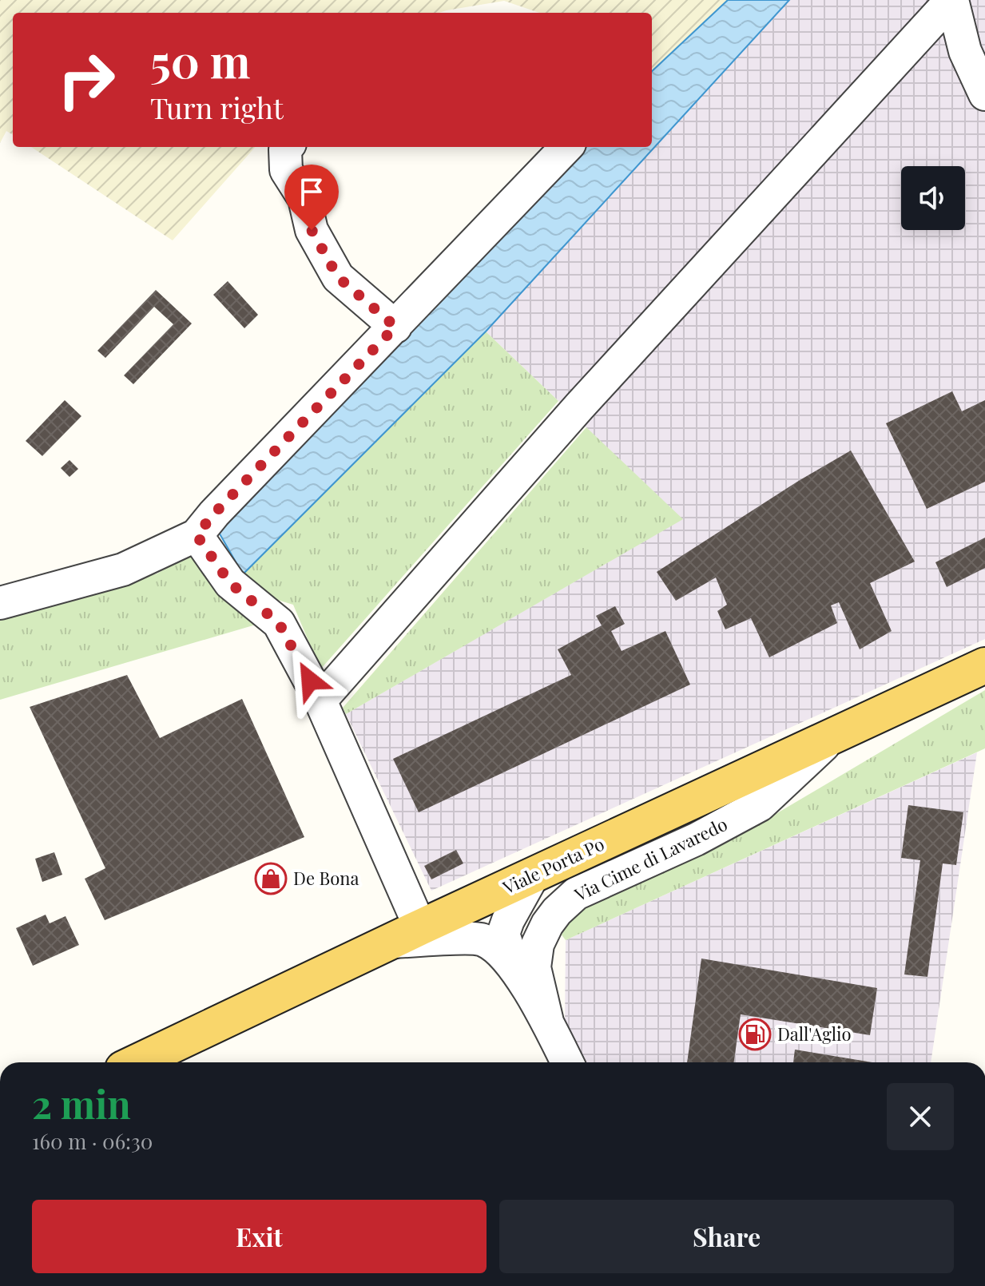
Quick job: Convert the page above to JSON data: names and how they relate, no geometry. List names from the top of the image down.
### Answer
{
  "streets": {
    "main road": ["Viale Porta Po"],
    "street": ["Via Cime di Lavaredo"]
  },
  "crossings": [
    ["Via Cime di Lavaredo", "Viale Porta Po"]
  ],
  "places": {
    "shop": ["De Bona"],
    "fuel station": ["Dall'Aglio"]
  },
  "page": {
    "turn": ["50 m", "Turn right"],
    "heading": ["2 min", "160 m · 06:30"],
    "buttons": ["Exit", "Share"]
  }
}
